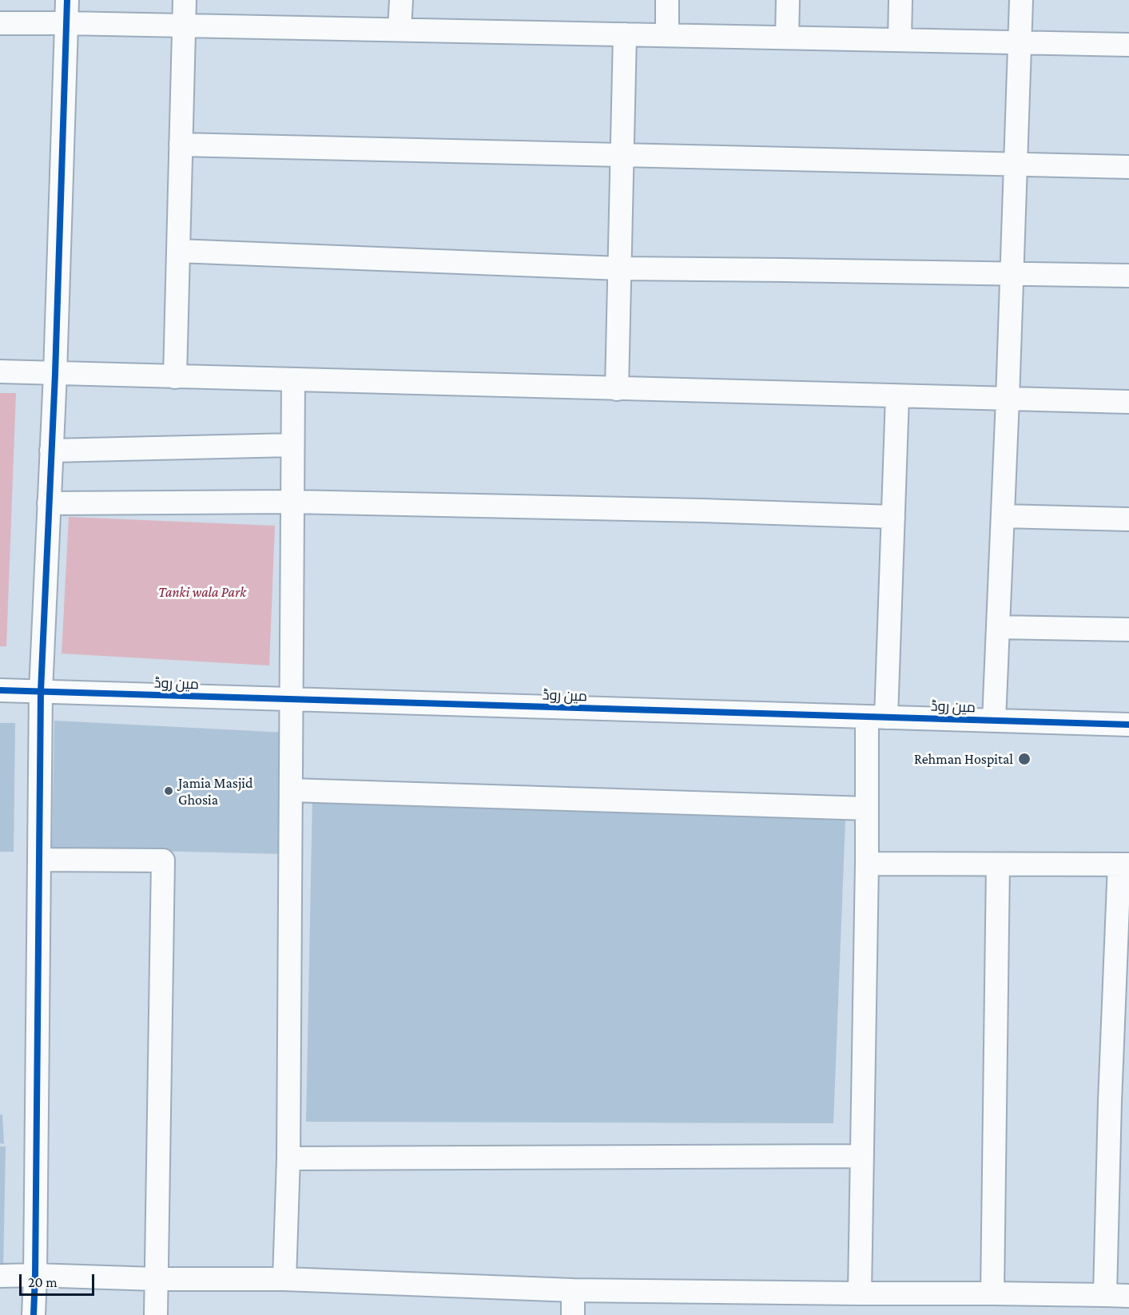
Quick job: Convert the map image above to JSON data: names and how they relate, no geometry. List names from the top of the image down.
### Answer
{
  "streets": {
    "street": ["مین روڈ"]
  },
  "parks": ["Tanki wala Park"],
  "places": ["Rehman Hospital", "Jamia Masjid Ghosia"],
  "scale_bar": "20 m"
}
